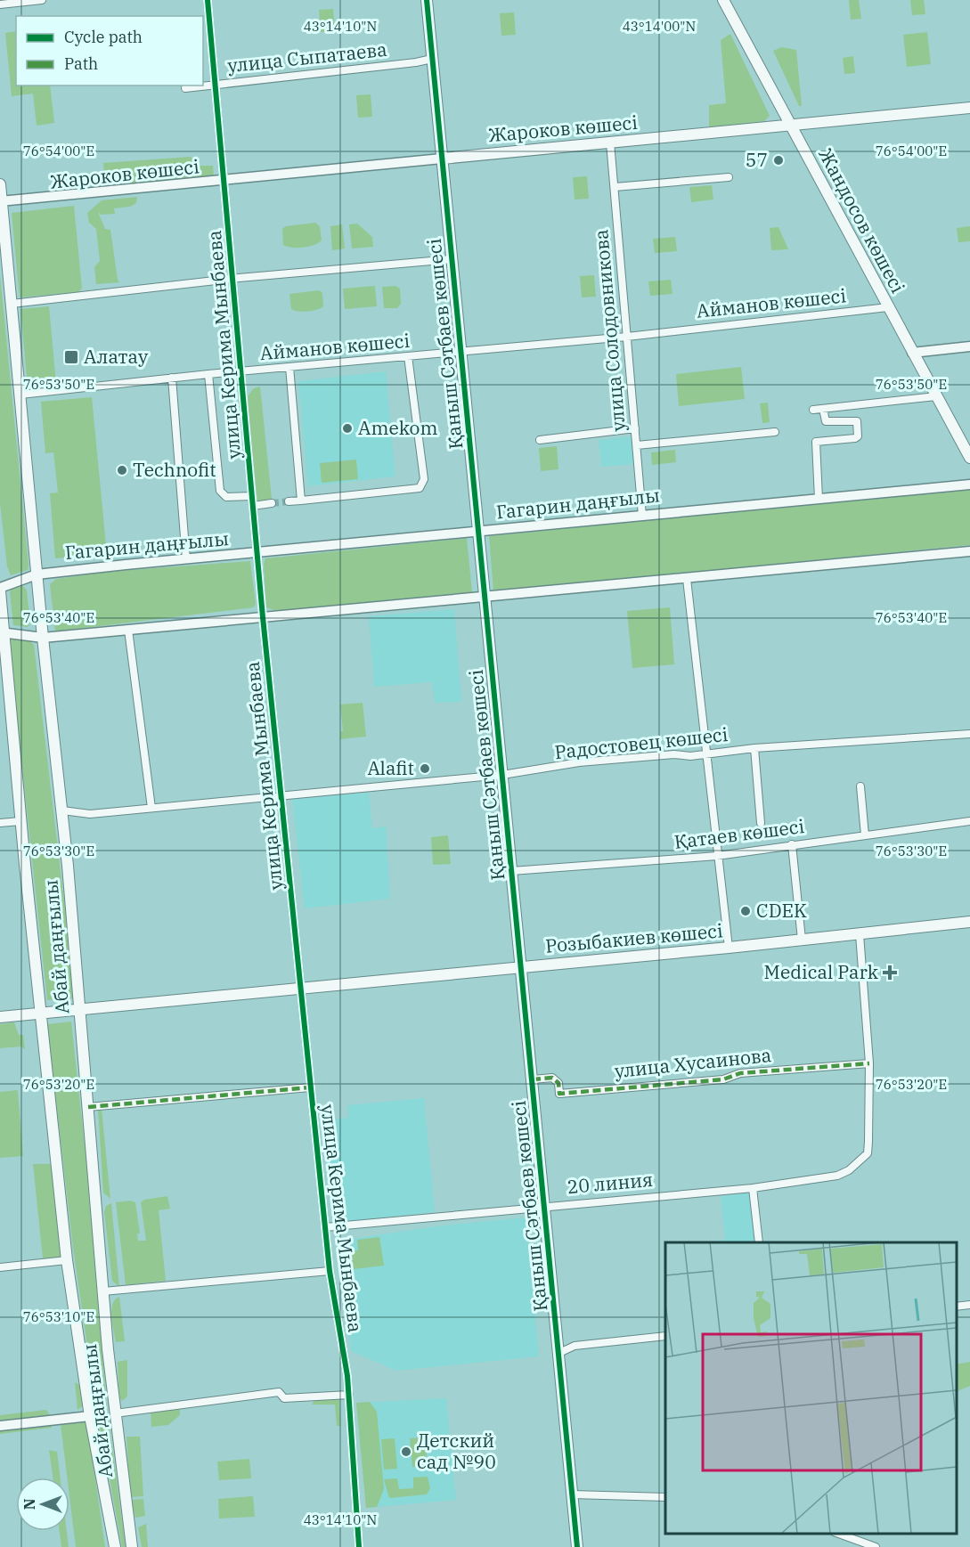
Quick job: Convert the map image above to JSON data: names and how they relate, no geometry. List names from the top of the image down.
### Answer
{
  "streets": {
    "main road": [
      "Жароков көшесі",
      "Жандосов көшесі",
      "Қаныш Сәтбаев көшесі",
      "Розыбакиев көшесі",
      "Абай даңғылы"
    ],
    "street": [
      "улица Сыпатаева",
      "Айманов көшесі",
      "улица Солодовникова",
      "улица Керима Мынбаева",
      "Гагарин даңғылы",
      "Радостовец көшесі",
      "Қатаев көшесі",
      "улица Хусаинова",
      "20 линия"
    ]
  },
  "crossings": [
    ["улица Сыпатаева", "Қаныш Сәтбаев көшесі"],
    ["улица Сыпатаева", "улица Керима Мынбаева"],
    ["Жароков көшесі", "Жандосов көшесі"],
    ["Жароков көшесі", "улица Солодовникова"],
    ["Жароков көшесі", "Қаныш Сәтбаев көшесі"],
    ["Жароков көшесі", "улица Керима Мынбаева"],
    ["Жароков көшесі", "Абай даңғылы"],
    ["Жандосов көшесі", "Айманов көшесі"],
    ["Айманов көшесі", "улица Солодовникова"],
    ["Айманов көшесі", "Қаныш Сәтбаев көшесі"],
    ["Айманов көшесі", "улица Керима Мынбаева"],
    ["Айманов көшесі", "Абай даңғылы"],
    ["улица Солодовникова", "Гагарин даңғылы"],
    ["Қаныш Сәтбаев көшесі", "Гагарин даңғылы"],
    ["Қаныш Сәтбаев көшесі", "Радостовец көшесі"],
    ["Қаныш Сәтбаев көшесі", "Қатаев көшесі"],
    ["Қаныш Сәтбаев көшесі", "Розыбакиев көшесі"],
    ["Қаныш Сәтбаев көшесі", "улица Хусаинова"],
    ["Қаныш Сәтбаев көшесі", "20 линия"],
    ["улица Керима Мынбаева", "Гагарин даңғылы"],
    ["улица Керима Мынбаева", "Радостовец көшесі"],
    ["улица Керима Мынбаева", "Розыбакиев көшесі"],
    ["улица Керима Мынбаева", "20 линия"],
    ["Гагарин даңғылы", "Абай даңғылы"],
    ["Радостовец көшесі", "Абай даңғылы"],
    ["Розыбакиев көшесі", "Абай даңғылы"],
    ["улица Хусаинова", "20 линия"]
  ],
  "places": {
    "other": [
      "57",
      "Amekom",
      "Technofit",
      "Alafit",
      "CDEK",
      "Детский сад №90"
    ],
    "transit": ["Алатау"],
    "health": ["Medical Park"]
  },
  "legend": ["Cycle path", "Path"],
  "north": "left",
  "coordinates": [
    "43°14'10\"N",
    "43°14'00\"N",
    "76°54'00\"E",
    "76°53'50\"E",
    "76°53'40\"E",
    "76°53'30\"E",
    "76°53'20\"E",
    "76°53'10\"E"
  ]
}
